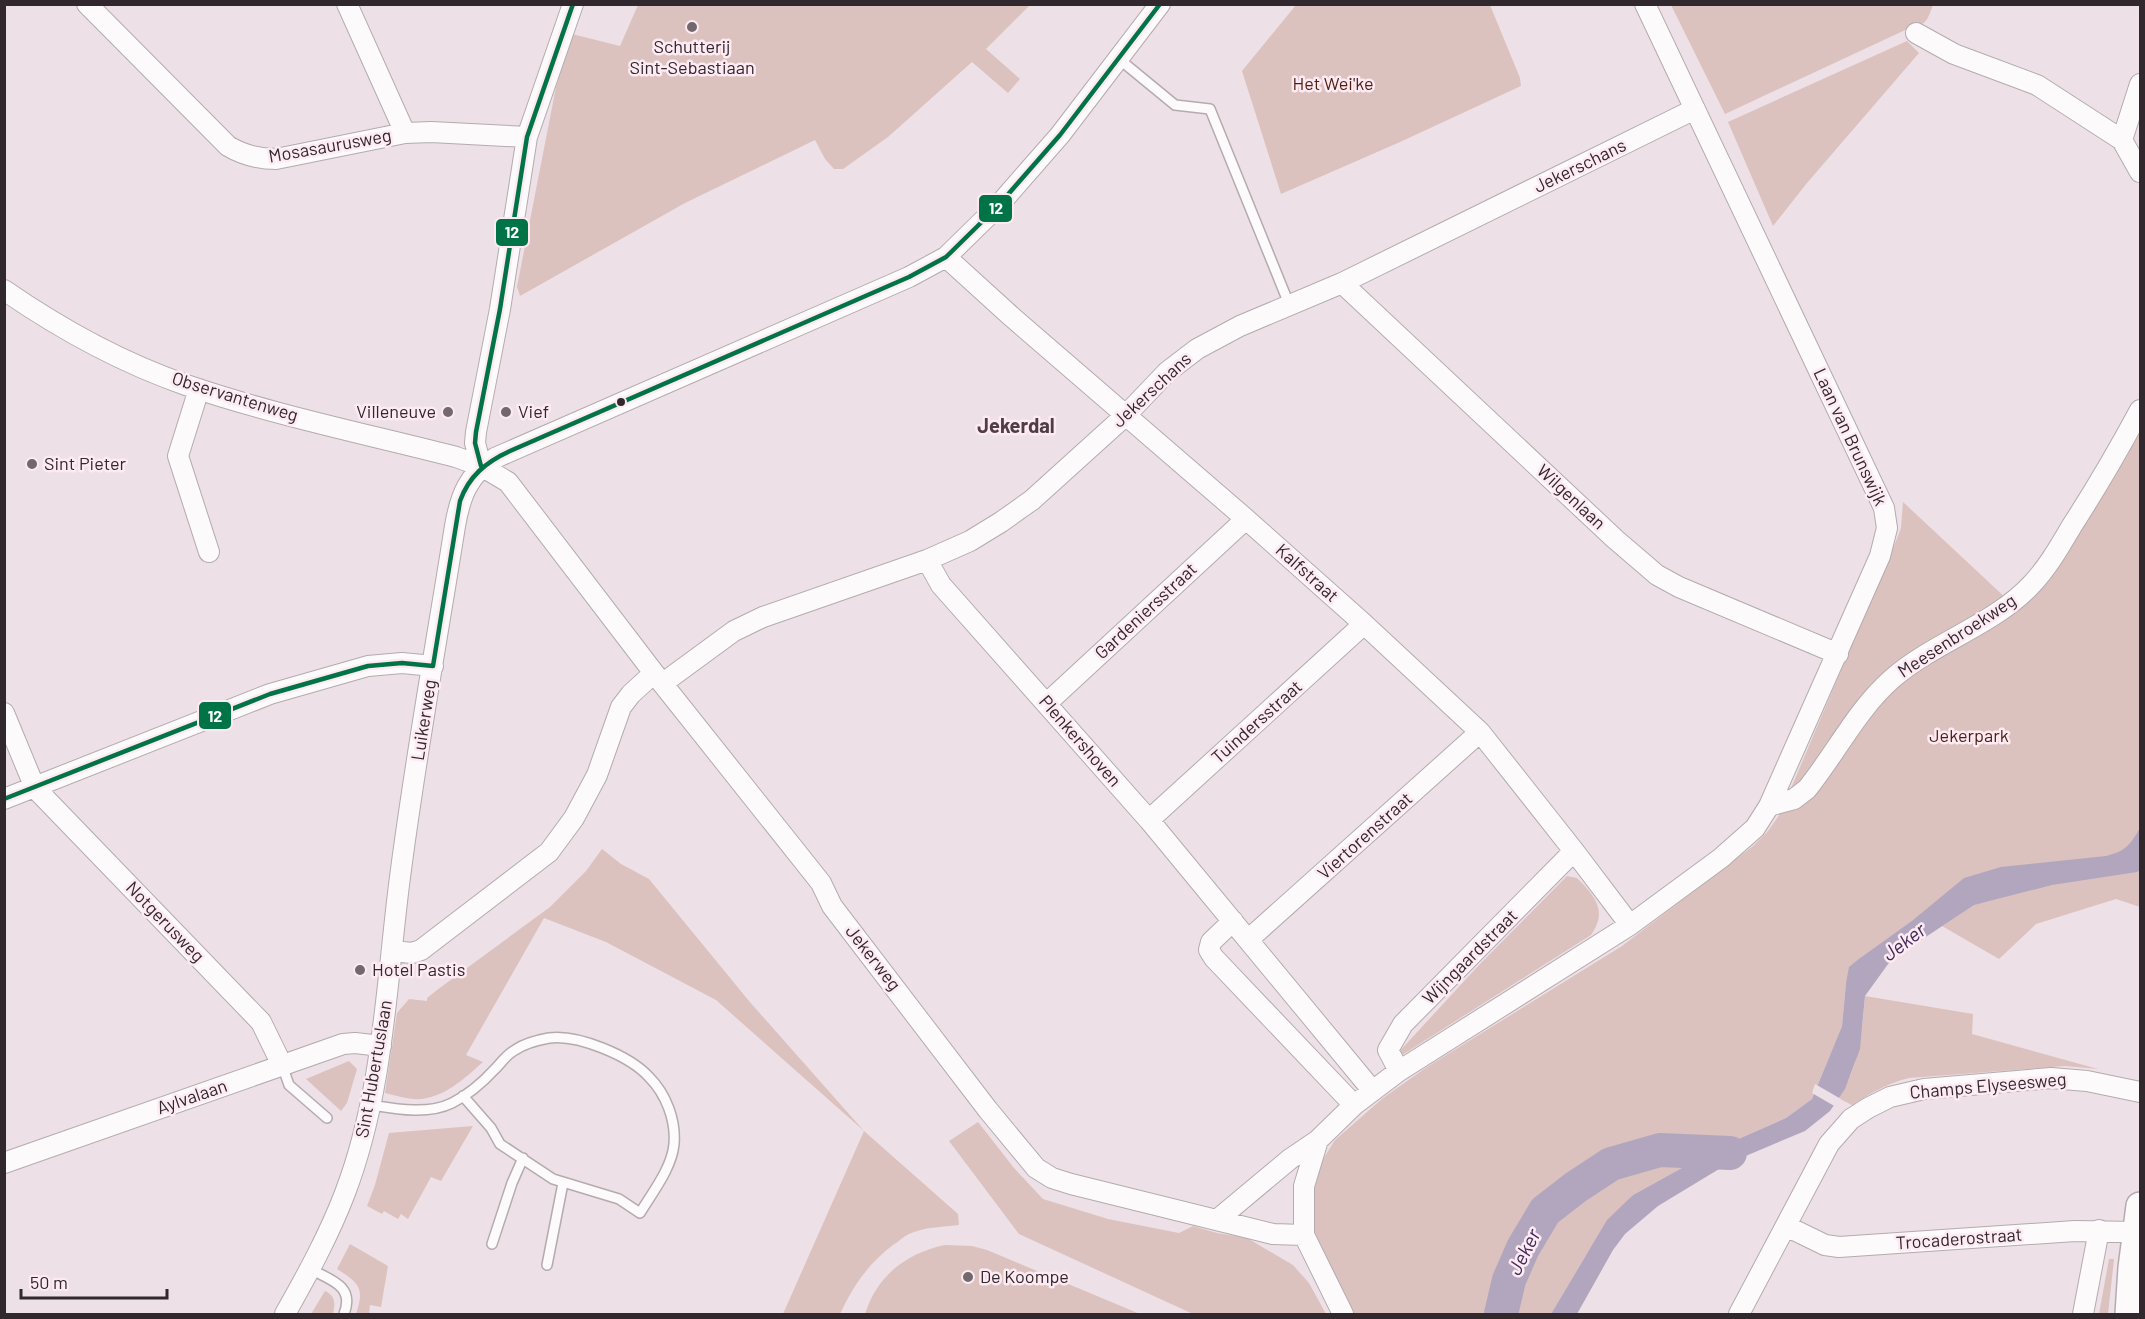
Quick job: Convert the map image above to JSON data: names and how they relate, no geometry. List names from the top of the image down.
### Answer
{
  "streets": {
    "street": [
      "Mosasaurusweg",
      "Jekerschans",
      "Observantenweg",
      "Laan van Brunswijk",
      "Wilgenlaan",
      "Kalfstraat",
      "Gardeniersstraat",
      "Meesenbroekweg",
      "Luikerweg",
      "Tuindersstraat",
      "Plenkershoven",
      "Viertorenstraat",
      "Notgerusweg",
      "Wijngaardstraat",
      "Jekerweg",
      "Sint Hubertuslaan",
      "Champs Elyseesweg",
      "Aylvalaan",
      "Trocaderostraat"
    ]
  },
  "crossings": [
    ["Jekerschans", "Laan van Brunswijk"],
    ["Jekerschans", "Wilgenlaan"],
    ["Jekerschans", "Kalfstraat"],
    ["Jekerschans", "Luikerweg"],
    ["Jekerschans", "Plenkershoven"],
    ["Jekerschans", "Jekerweg"],
    ["Jekerschans", "Sint Hubertuslaan"],
    ["Observantenweg", "Luikerweg"],
    ["Observantenweg", "Jekerweg"],
    ["Laan van Brunswijk", "Wilgenlaan"],
    ["Laan van Brunswijk", "Kalfstraat"],
    ["Laan van Brunswijk", "Meesenbroekweg"],
    ["Kalfstraat", "Gardeniersstraat"],
    ["Kalfstraat", "Tuindersstraat"],
    ["Kalfstraat", "Viertorenstraat"],
    ["Kalfstraat", "Wijngaardstraat"],
    ["Gardeniersstraat", "Plenkershoven"],
    ["Luikerweg", "Jekerweg"],
    ["Luikerweg", "Sint Hubertuslaan"],
    ["Tuindersstraat", "Plenkershoven"],
    ["Plenkershoven", "Viertorenstraat"],
    ["Notgerusweg", "Aylvalaan"],
    ["Sint Hubertuslaan", "Aylvalaan"],
    ["Champs Elyseesweg", "Trocaderostraat"]
  ],
  "districts": ["Jekerdal"],
  "water": ["Jeker"],
  "parks": ["Het Wei'ke", "Jekerpark"],
  "places": [
    "Schutterij Sint-Sebastiaan",
    "Villeneuve",
    "Vief",
    "Sint Pieter",
    "Hotel Pastis",
    "De Koompe"
  ],
  "lines": ["transit line 12"],
  "scale_bar": "50 m"
}
